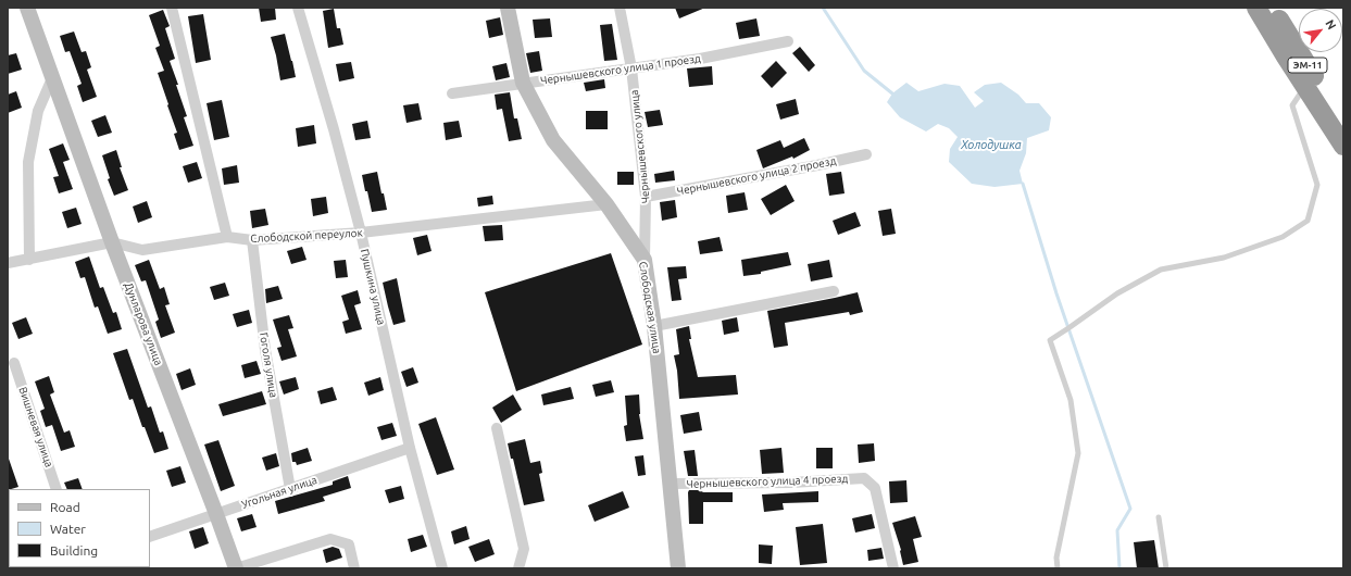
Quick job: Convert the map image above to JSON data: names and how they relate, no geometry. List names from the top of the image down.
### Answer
{
  "streets": {
    "highway": ["ЭМ-11"],
    "street": [
      "Чернышевского улица 1 проезд",
      "Чернышевского улица",
      "Чернышевского улица 2 проезд",
      "Слободской переулок",
      "Пушкина улица",
      "Слободская улица",
      "Дунларова улица",
      "Гоголя улица",
      "Вишневая улица",
      "Чернышевского улица 4 проезд",
      "Угольная улица"
    ]
  },
  "crossings": [
    ["Чернышевского улица 1 проезд", "Чернышевского улица"],
    ["Чернышевского улица 1 проезд", "Слободская улица"],
    ["Чернышевского улица", "Чернышевского улица 2 проезд"],
    ["Чернышевского улица", "Слободская улица"],
    ["Слободской переулок", "Пушкина улица"],
    ["Слободской переулок", "Слободская улица"],
    ["Слободской переулок", "Дунларова улица"],
    ["Слободской переулок", "Гоголя улица"],
    ["Пушкина улица", "Угольная улица"],
    ["Слободская улица", "Чернышевского улица 4 проезд"],
    ["Дунларова улица", "Угольная улица"],
    ["Гоголя улица", "Угольная улица"]
  ],
  "water": ["Холодушка"],
  "legend": ["Road", "Water", "Building"],
  "north": "top right"
}
